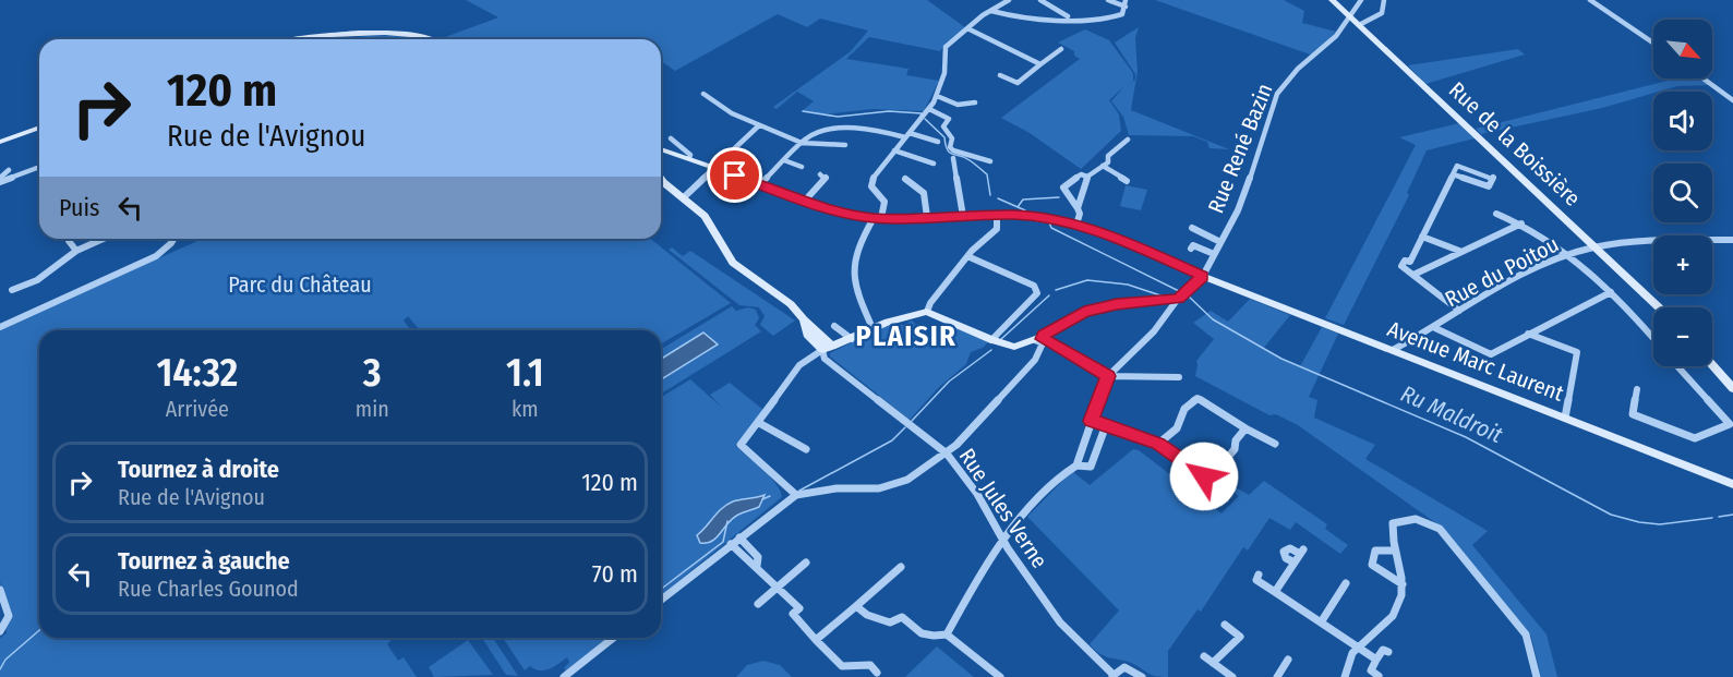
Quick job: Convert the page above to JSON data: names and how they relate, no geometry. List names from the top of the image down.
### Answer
{
  "streets": {
    "street": [
      "Rue de la Boissière",
      "Rue René Bazin",
      "Rue du Poitou",
      "Avenue Marc Laurent",
      "Rue Jules Verne"
    ]
  },
  "crossings": [
    ["Rue de la Boissière", "Rue René Bazin"],
    ["Rue de la Boissière", "Rue du Poitou"],
    ["Rue René Bazin", "Avenue Marc Laurent"],
    ["Rue du Poitou", "Avenue Marc Laurent"]
  ],
  "districts": ["PLAISIR"],
  "water": ["Ru Maldroit"],
  "parks": ["Parc du Château"],
  "north": "bottom right",
  "page": {
    "map_buttons": ["+", "−"],
    "turn": ["120 m", "Rue de l'Avignou"],
    "then": "Puis",
    "eta": [
      "14:32",
      "Arrivée",
      "3",
      "min",
      "1.1",
      "km"
    ],
    "list": [
      {
        "name": "Tournez à droite",
        "note": "Rue de l'Avignou",
        "value": "120 m"
      },
      {
        "name": "Tournez à gauche",
        "note": "Rue Charles Gounod",
        "value": "70 m"
      }
    ]
  }
}
